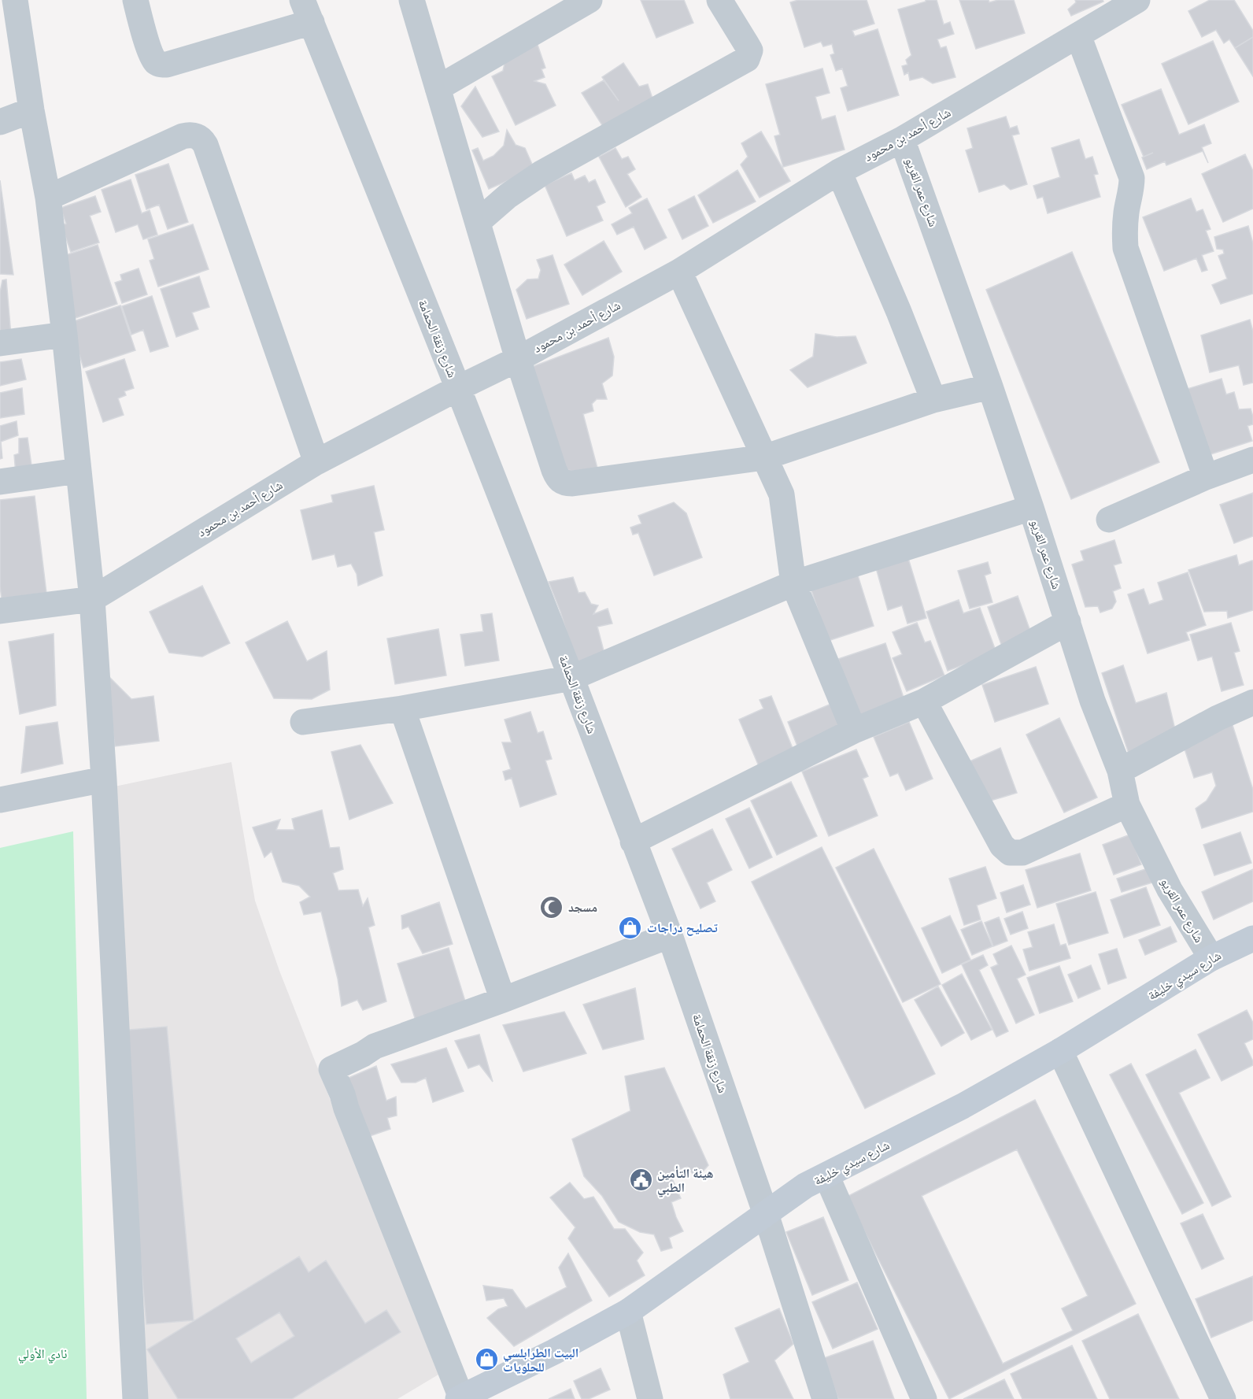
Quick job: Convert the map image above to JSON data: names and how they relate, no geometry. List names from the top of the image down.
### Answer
{
  "streets": {
    "main road": ["شارع سيدي خليفة"],
    "street": ["شارع أحمد بن محمود", "شارع عمر القريو", "شارع زنقة الحمامة"]
  },
  "crossings": [
    ["شارع أحمد بن محمود", "شارع عمر القريو"],
    ["شارع أحمد بن محمود", "شارع زنقة الحمامة"],
    ["شارع عمر القريو", "شارع سيدي خليفة"],
    ["شارع زنقة الحمامة", "شارع سيدي خليفة"]
  ],
  "parks": ["نادي الأولي"],
  "places": {
    "mosque": ["مسجد"],
    "shop": ["تصليح دراجات", "البيت الطرابلسي للحلويات"],
    "public building": ["هيئة التأمين الطبي"]
  }
}
